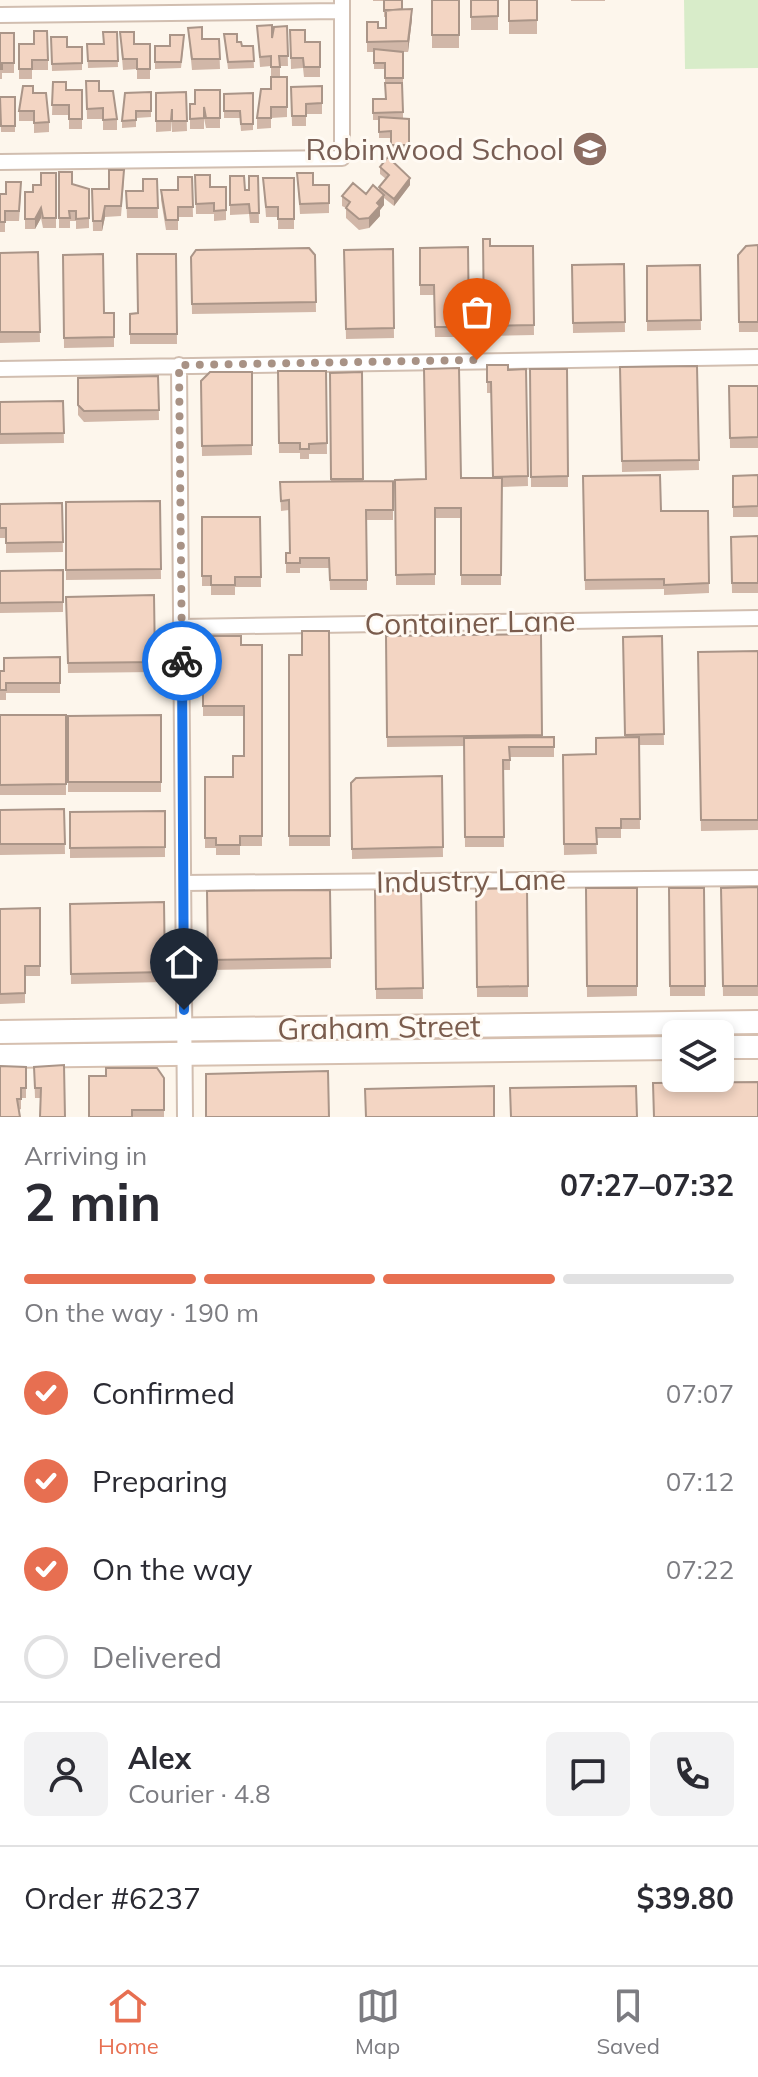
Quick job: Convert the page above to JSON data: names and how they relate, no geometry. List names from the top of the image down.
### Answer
{
  "streets": {
    "street": ["Container Lane", "Industry Lane", "Graham Street"]
  },
  "places": {
    "school or university": ["Robinwood School"]
  },
  "page": {
    "heading": ["2 min", "Arriving in", "07:27–07:32"],
    "panel": [
      "Alex",
      "Courier · 4.8",
      "Order #6237",
      "$39.80"
    ],
    "bar": "On the way · 190 m",
    "list": [
      ["Confirmed", "07:07"],
      ["Preparing", "07:12"],
      ["On the way", "07:22"],
      "Delivered"
    ],
    "tabs": ["Home", "Map", "Saved"]
  }
}
